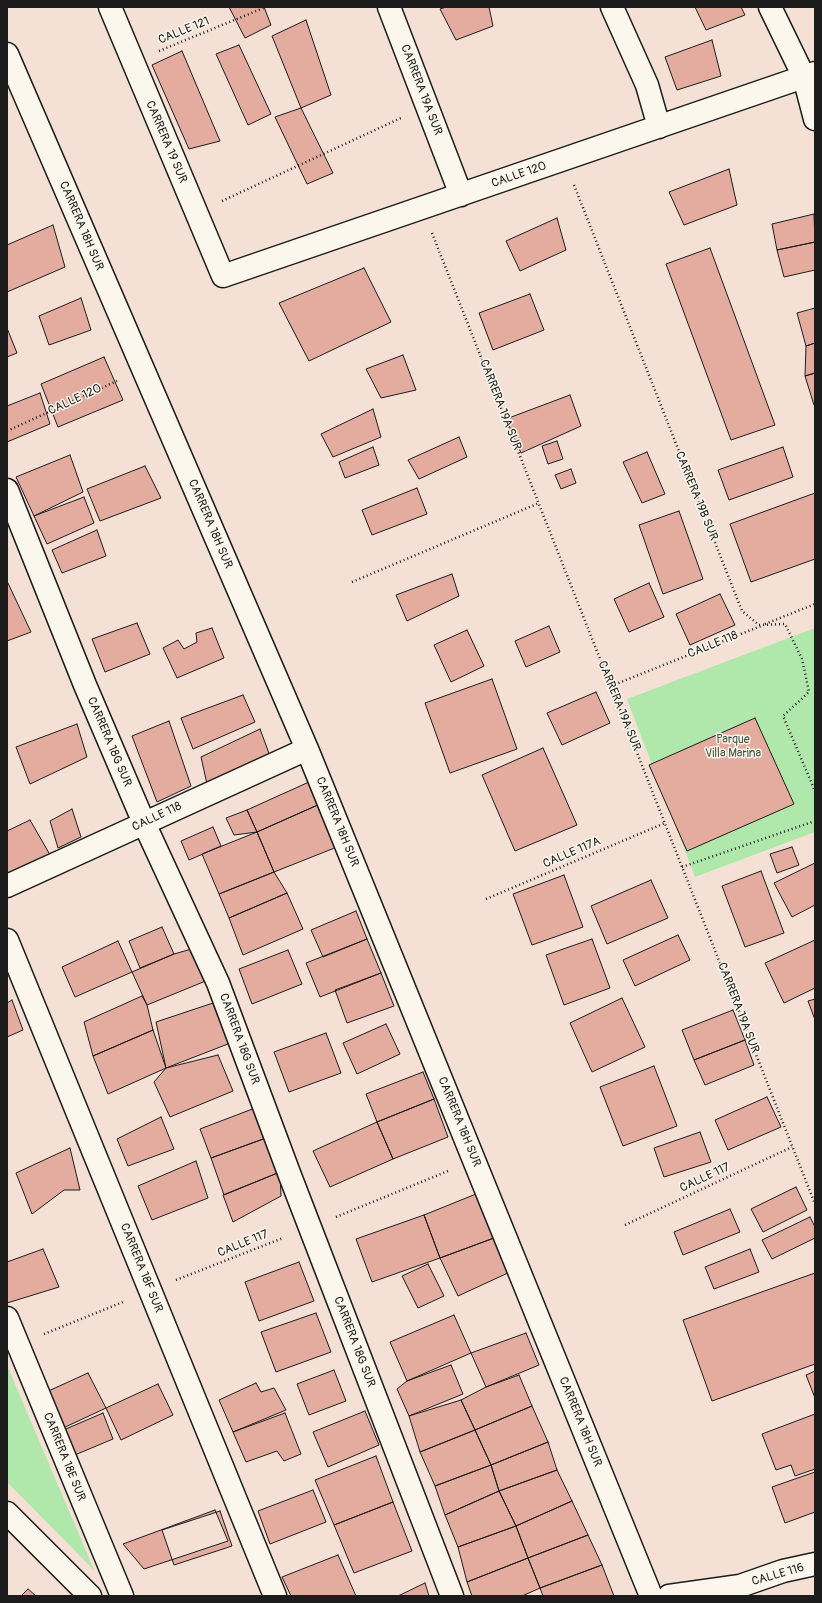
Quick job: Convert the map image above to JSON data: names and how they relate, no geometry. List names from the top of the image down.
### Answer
{
  "streets": {
    "street": [
      "CARRERA 19A SUR",
      "CARRERA 19 SUR",
      "CALLE 120",
      "CARRERA 18H SUR",
      "CALLE 118",
      "CARRERA 18G SUR",
      "CARRERA 18F SUR",
      "CARRERA 18E SUR",
      "CALLE 116"
    ],
    "path": [
      "CALLE 121",
      "CARRERA 19B SUR",
      "CALLE 117A",
      "CALLE 117"
    ]
  },
  "crossings": [
    ["CALLE 121", "CARRERA 19 SUR"],
    ["CARRERA 19A SUR", "CALLE 120"],
    ["CARRERA 19A SUR", "CALLE 118"],
    ["CARRERA 19A SUR", "CALLE 117A"],
    ["CARRERA 19A SUR", "CALLE 117"],
    ["CARRERA 19 SUR", "CALLE 120"],
    ["CALLE 120", "CARRERA 18H SUR"],
    ["CALLE 120", "CARRERA 19B SUR"],
    ["CARRERA 18H SUR", "CALLE 118"],
    ["CARRERA 18H SUR", "CALLE 117"],
    ["CARRERA 19B SUR", "CALLE 118"],
    ["CALLE 118", "CARRERA 18G SUR"],
    ["CARRERA 18G SUR", "CALLE 117"],
    ["CALLE 117", "CARRERA 18F SUR"],
    ["CALLE 117", "CARRERA 18E SUR"]
  ],
  "parks": ["Parque Villa Marina"]
}
